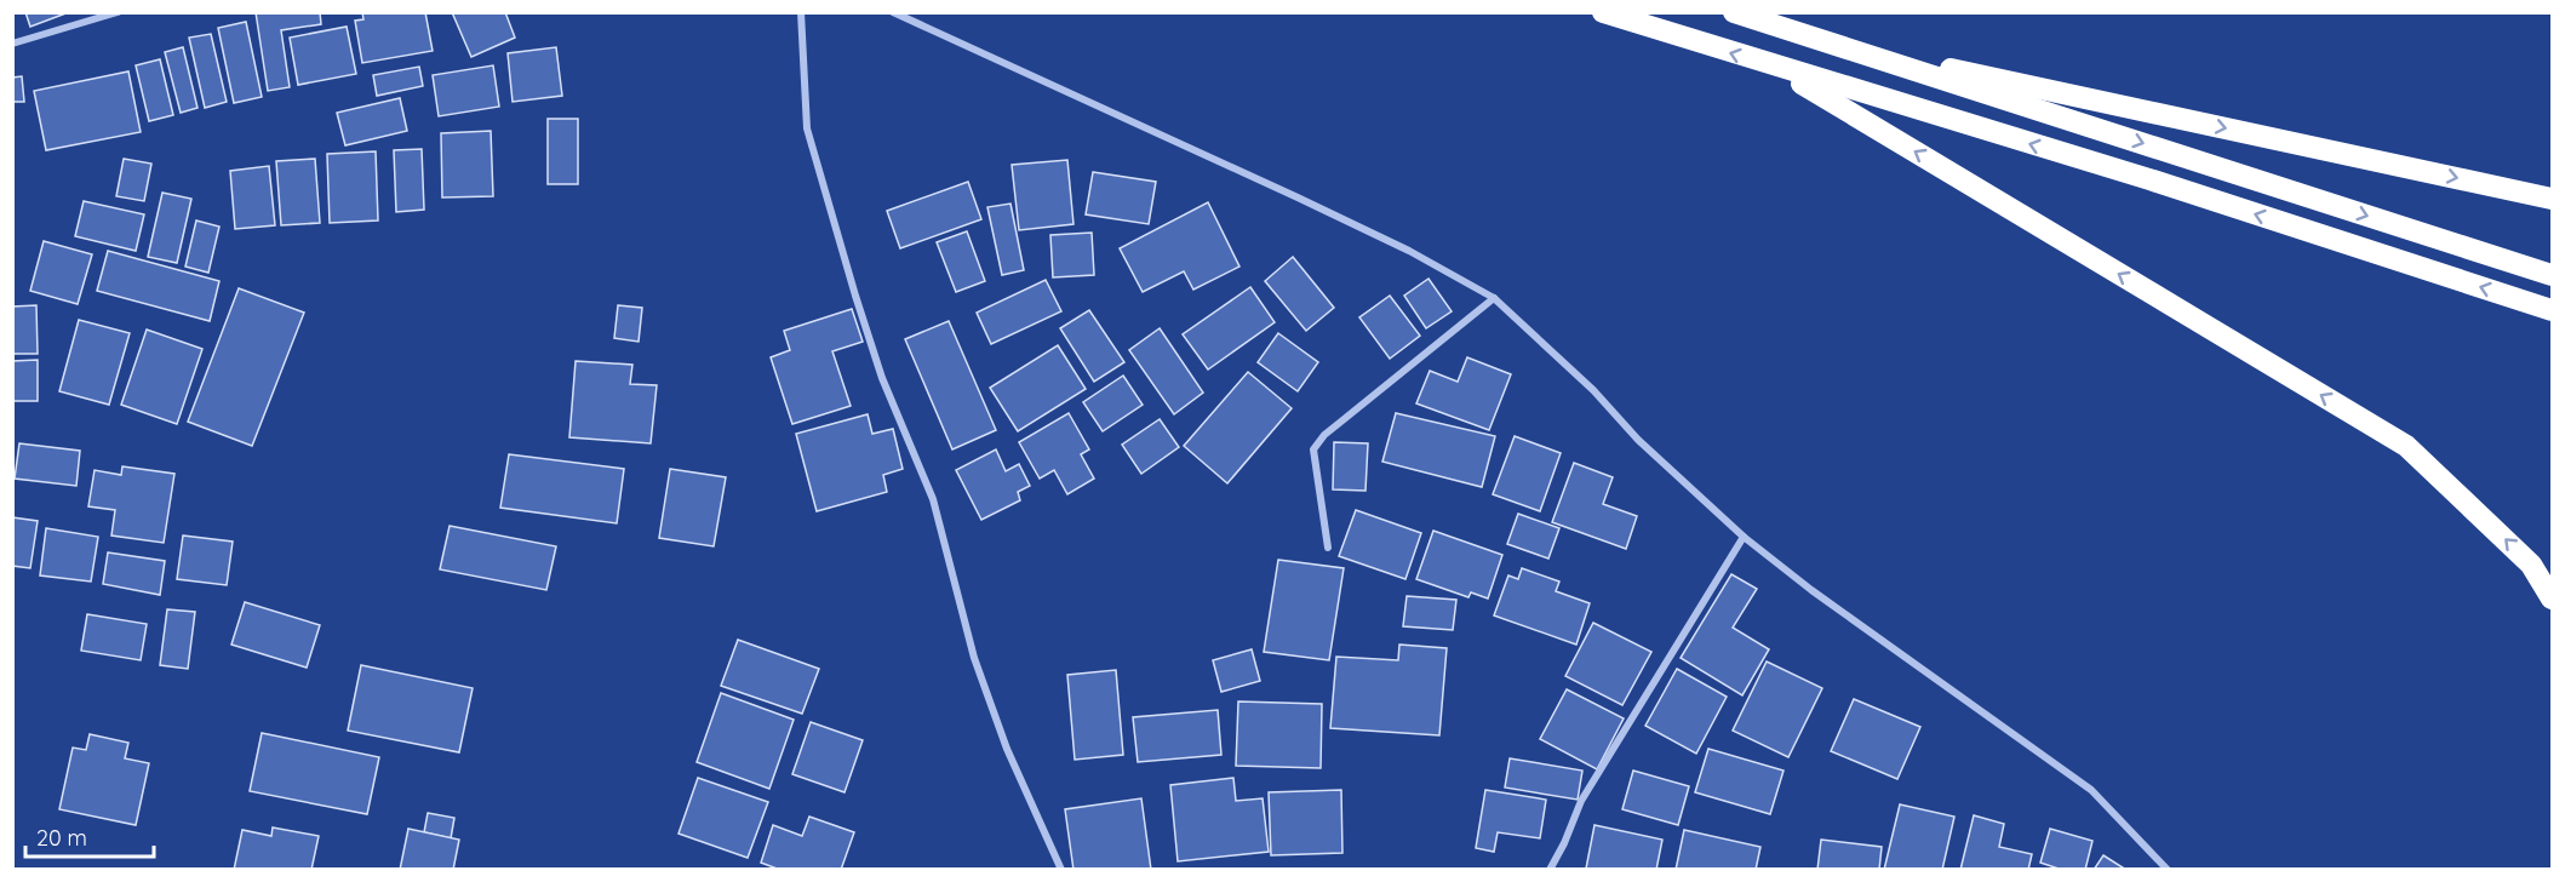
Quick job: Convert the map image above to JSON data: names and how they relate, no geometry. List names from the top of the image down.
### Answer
{
  "scale_bar": "20 m"
}
